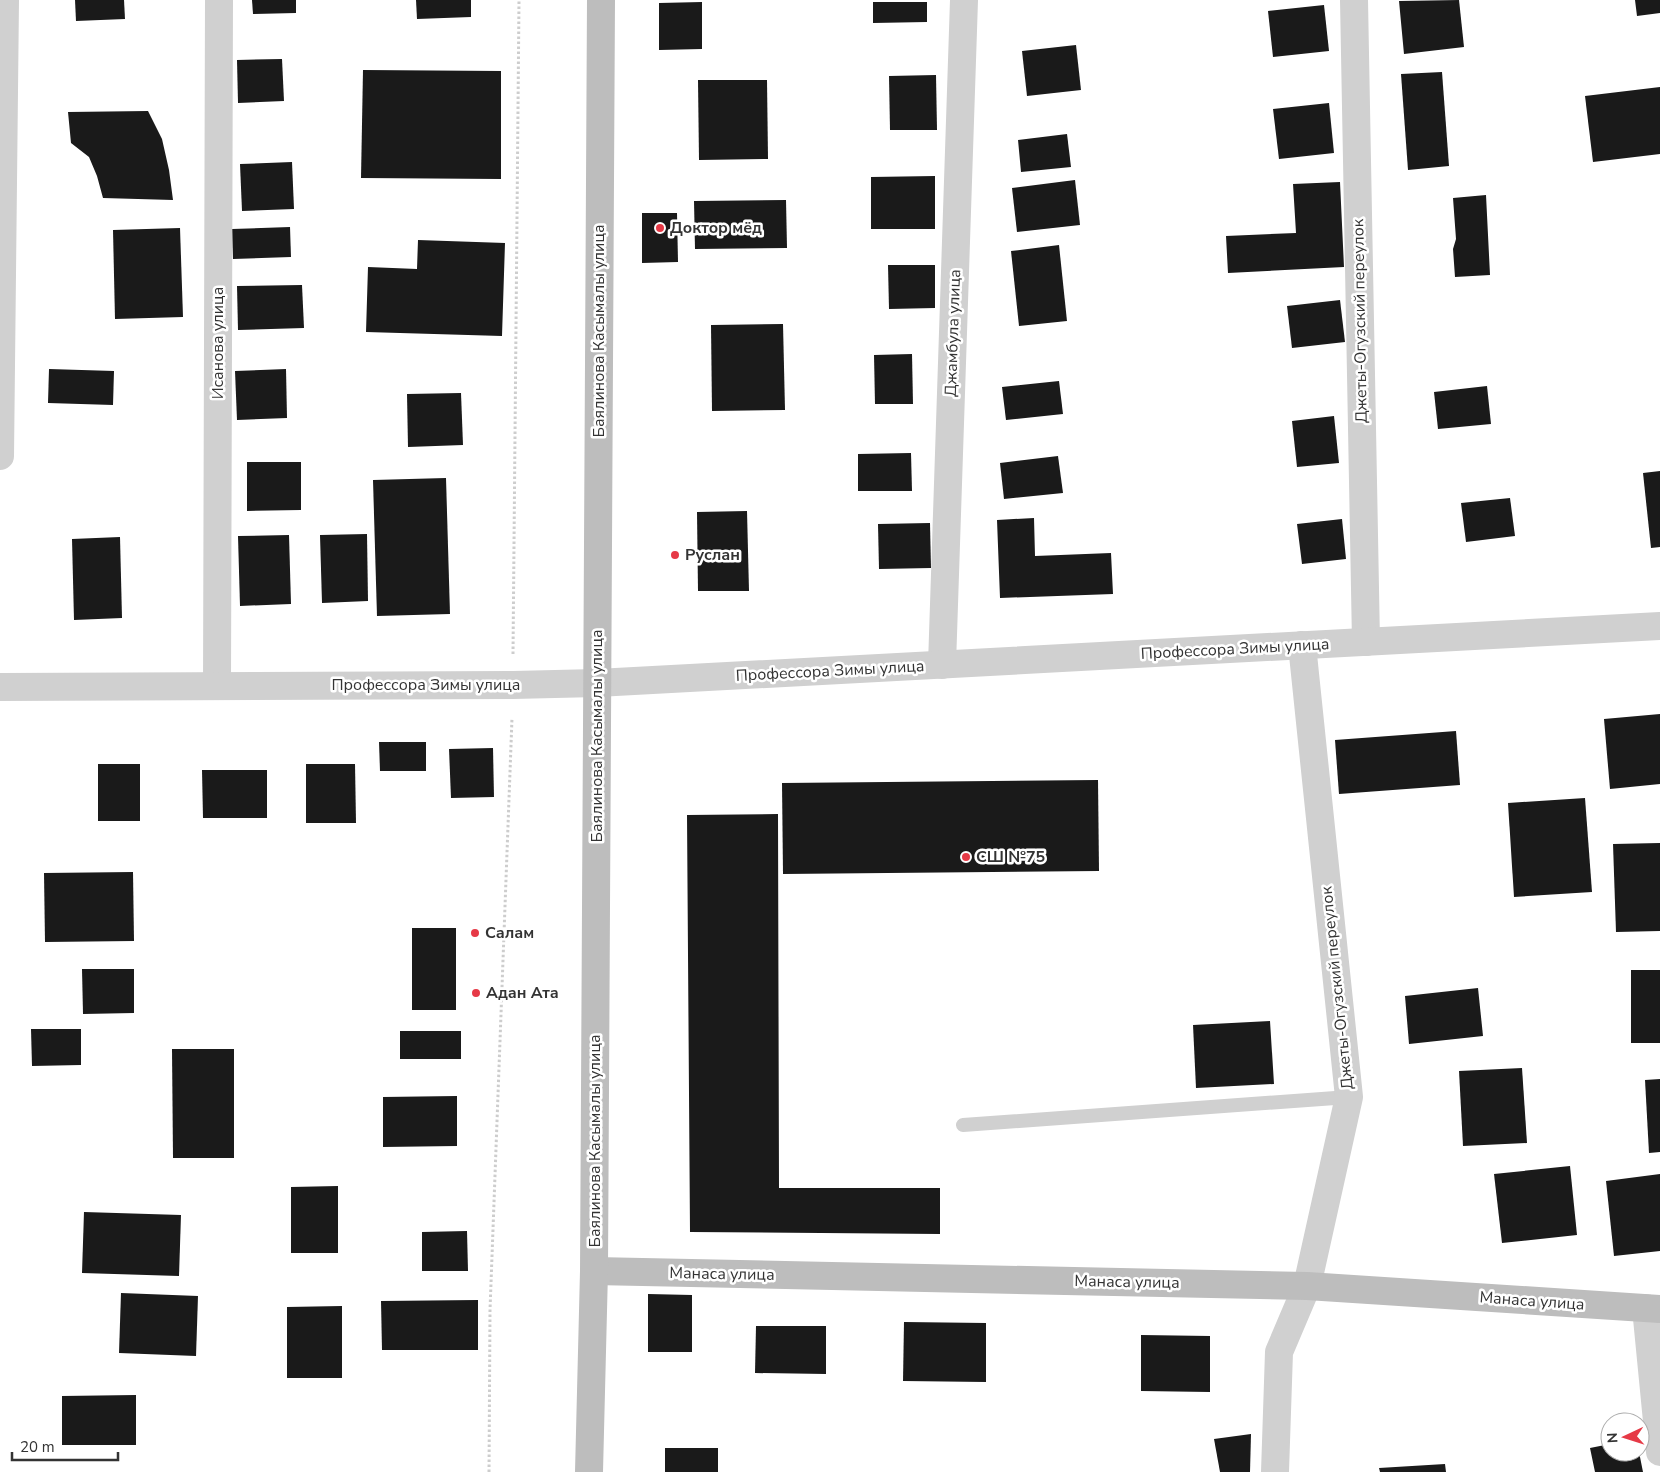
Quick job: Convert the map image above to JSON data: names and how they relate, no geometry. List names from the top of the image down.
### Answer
{
  "streets": {
    "main road": ["Баялинова Касымалы улица", "Манаса улица"],
    "street": [
      "Джеты-Огузский переулок",
      "Джамбула улица",
      "Исанова улица",
      "Профессора Зимы улица"
    ]
  },
  "crossings": [
    ["Джеты-Огузский переулок", "Профессора Зимы улица"],
    ["Джеты-Огузский переулок", "Манаса улица"],
    ["Баялинова Касымалы улица", "Профессора Зимы улица"],
    ["Баялинова Касымалы улица", "Манаса улица"],
    ["Джамбула улица", "Профессора Зимы улица"],
    ["Исанова улица", "Профессора Зимы улица"]
  ],
  "places": [
    "Доктор мёд",
    "Руслан",
    "СШ №75",
    "Салам",
    "Адан Ата"
  ],
  "scale_bar": "20 m",
  "north": "left"
}
